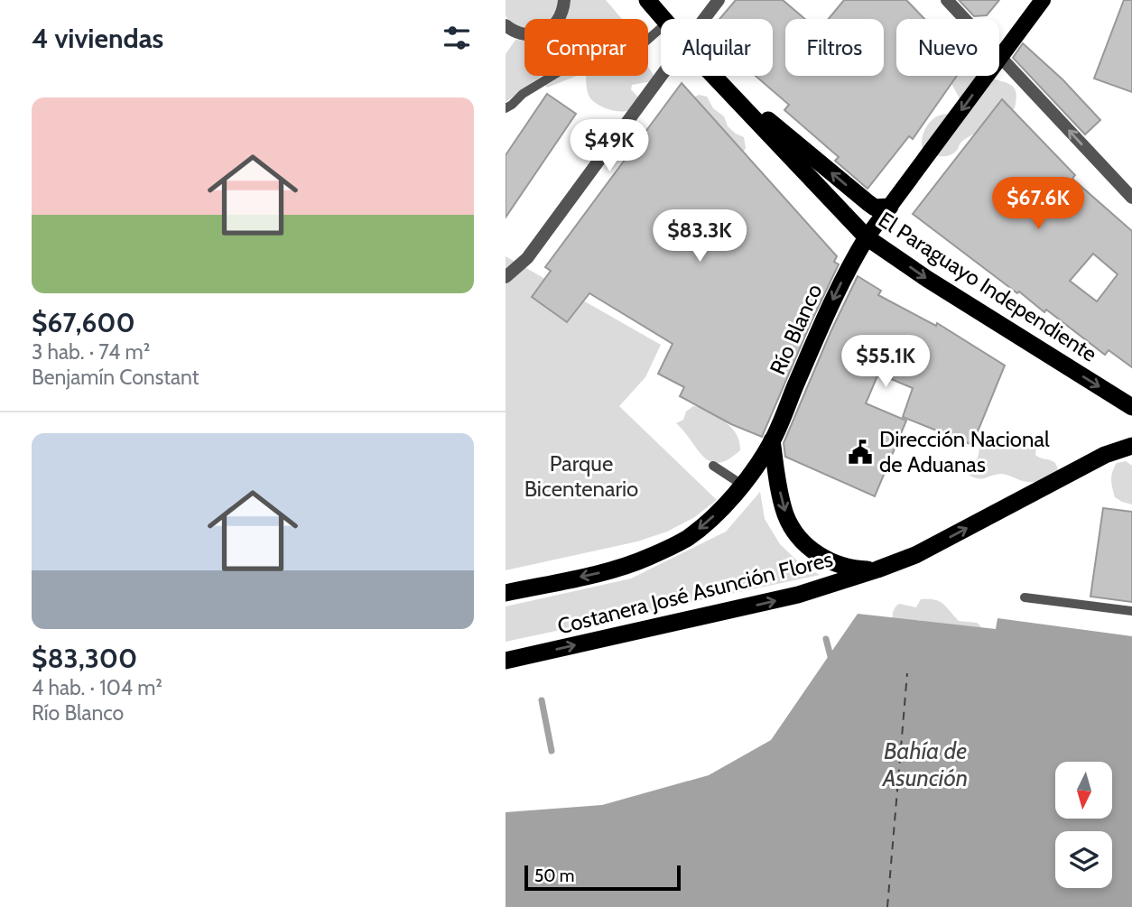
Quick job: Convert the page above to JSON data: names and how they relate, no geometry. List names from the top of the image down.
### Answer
{
  "streets": {
    "highway": ["El Paraguayo Independiente", "Río Blanco", "Costanera José Asunción Flores"]
  },
  "crossings": [
    ["El Paraguayo Independiente", "Río Blanco"],
    ["Río Blanco", "Costanera José Asunción Flores"]
  ],
  "one_way": ["El Paraguayo Independiente", "Río Blanco"],
  "water": ["Bahía de Asunción"],
  "parks": ["Parque Bicentenario"],
  "places": {
    "public building": ["Dirección Nacional de Aduanas"]
  },
  "scale_bar": "50 m",
  "north": "bottom",
  "page": {
    "heading": "4 viviendas",
    "chip": [
      "Comprar",
      "Alquilar",
      "Filtros",
      "Nuevo"
    ],
    "list": [
      {
        "name": "$67,600",
        "note": "3 hab. · 74 m² · Benjamín Constant"
      },
      {
        "name": "$83,300",
        "note": "4 hab. · 104 m² · Río Blanco"
      }
    ],
    "price": [
      "$49K",
      "$67.6K",
      "$83.3K",
      "$55.1K"
    ],
    "scale": "50 m"
  }
}
